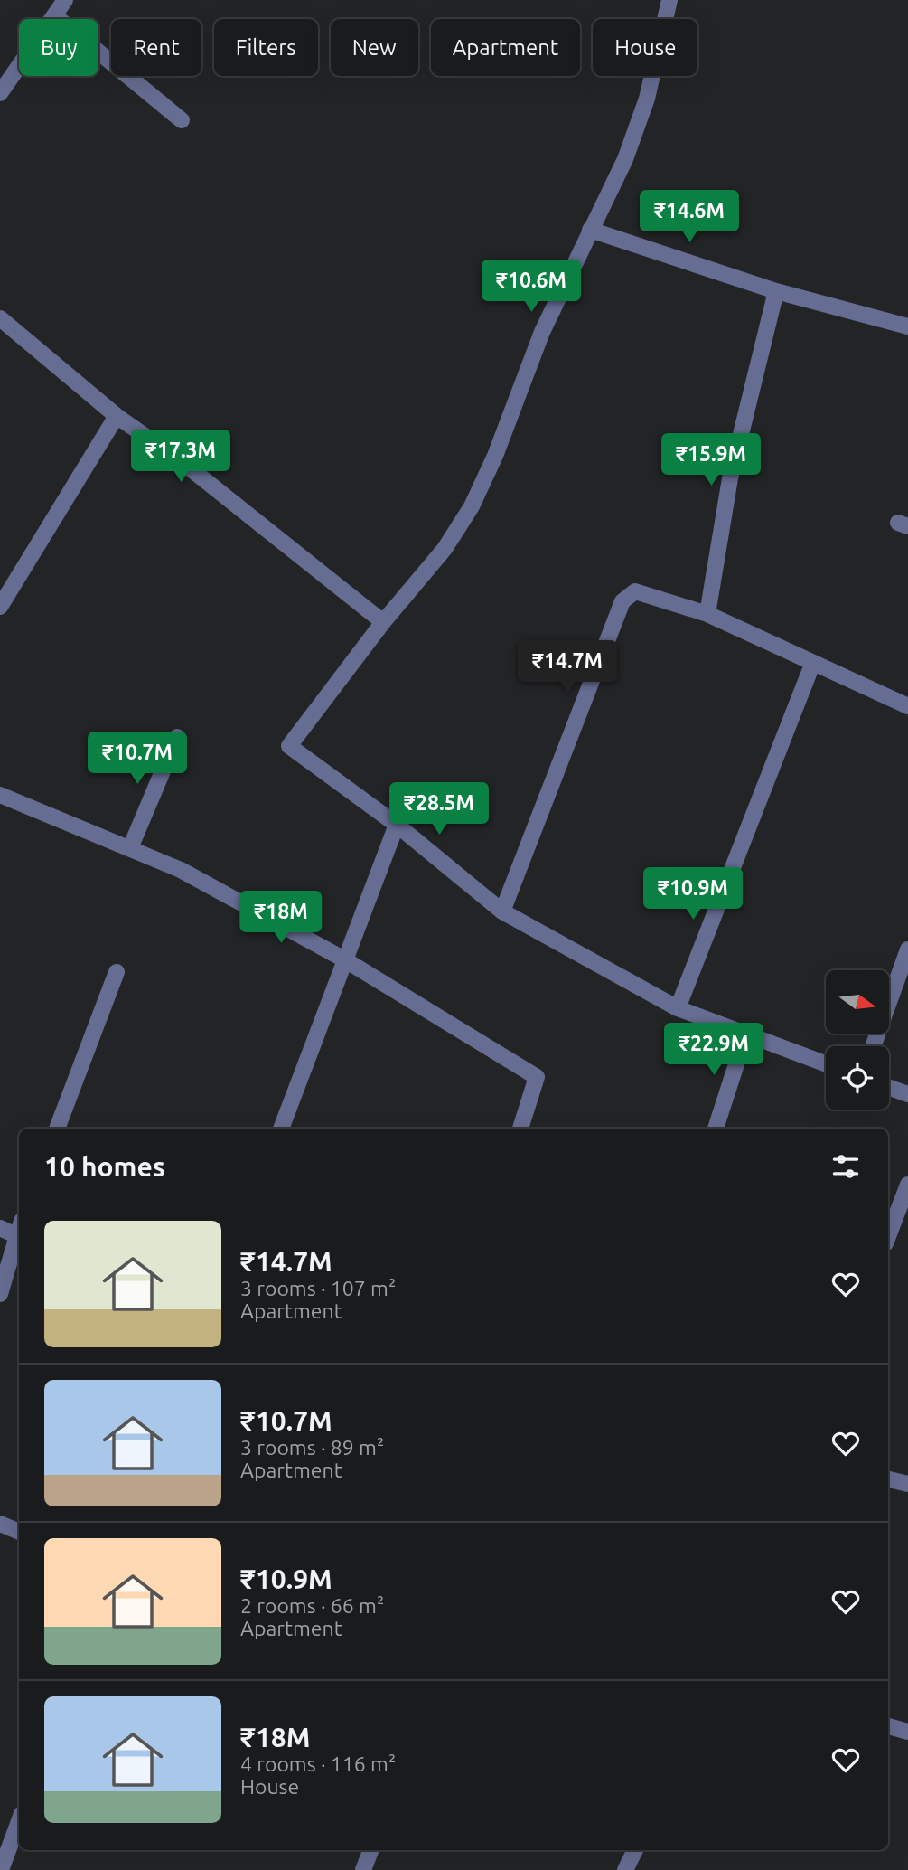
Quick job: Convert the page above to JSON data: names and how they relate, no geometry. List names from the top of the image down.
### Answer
{
  "north": "right",
  "page": {
    "chip": [
      "Buy",
      "Rent",
      "Filters",
      "New",
      "Apartment",
      "House"
    ],
    "price": [
      "₹14.6M",
      "₹10.6M",
      "₹17.3M",
      "₹15.9M",
      "₹14.7M",
      "₹10.7M",
      "₹28.5M",
      "₹10.9M",
      "₹18M",
      "₹22.9M"
    ],
    "heading": "10 homes",
    "list": [
      {
        "name": "₹14.7M",
        "note": "3 rooms · 107 m² · Apartment"
      },
      {
        "name": "₹10.7M",
        "note": "3 rooms · 89 m² · Apartment"
      },
      {
        "name": "₹10.9M",
        "note": "2 rooms · 66 m² · Apartment"
      },
      {
        "name": "₹18M",
        "note": "4 rooms · 116 m² · House"
      }
    ]
  }
}
